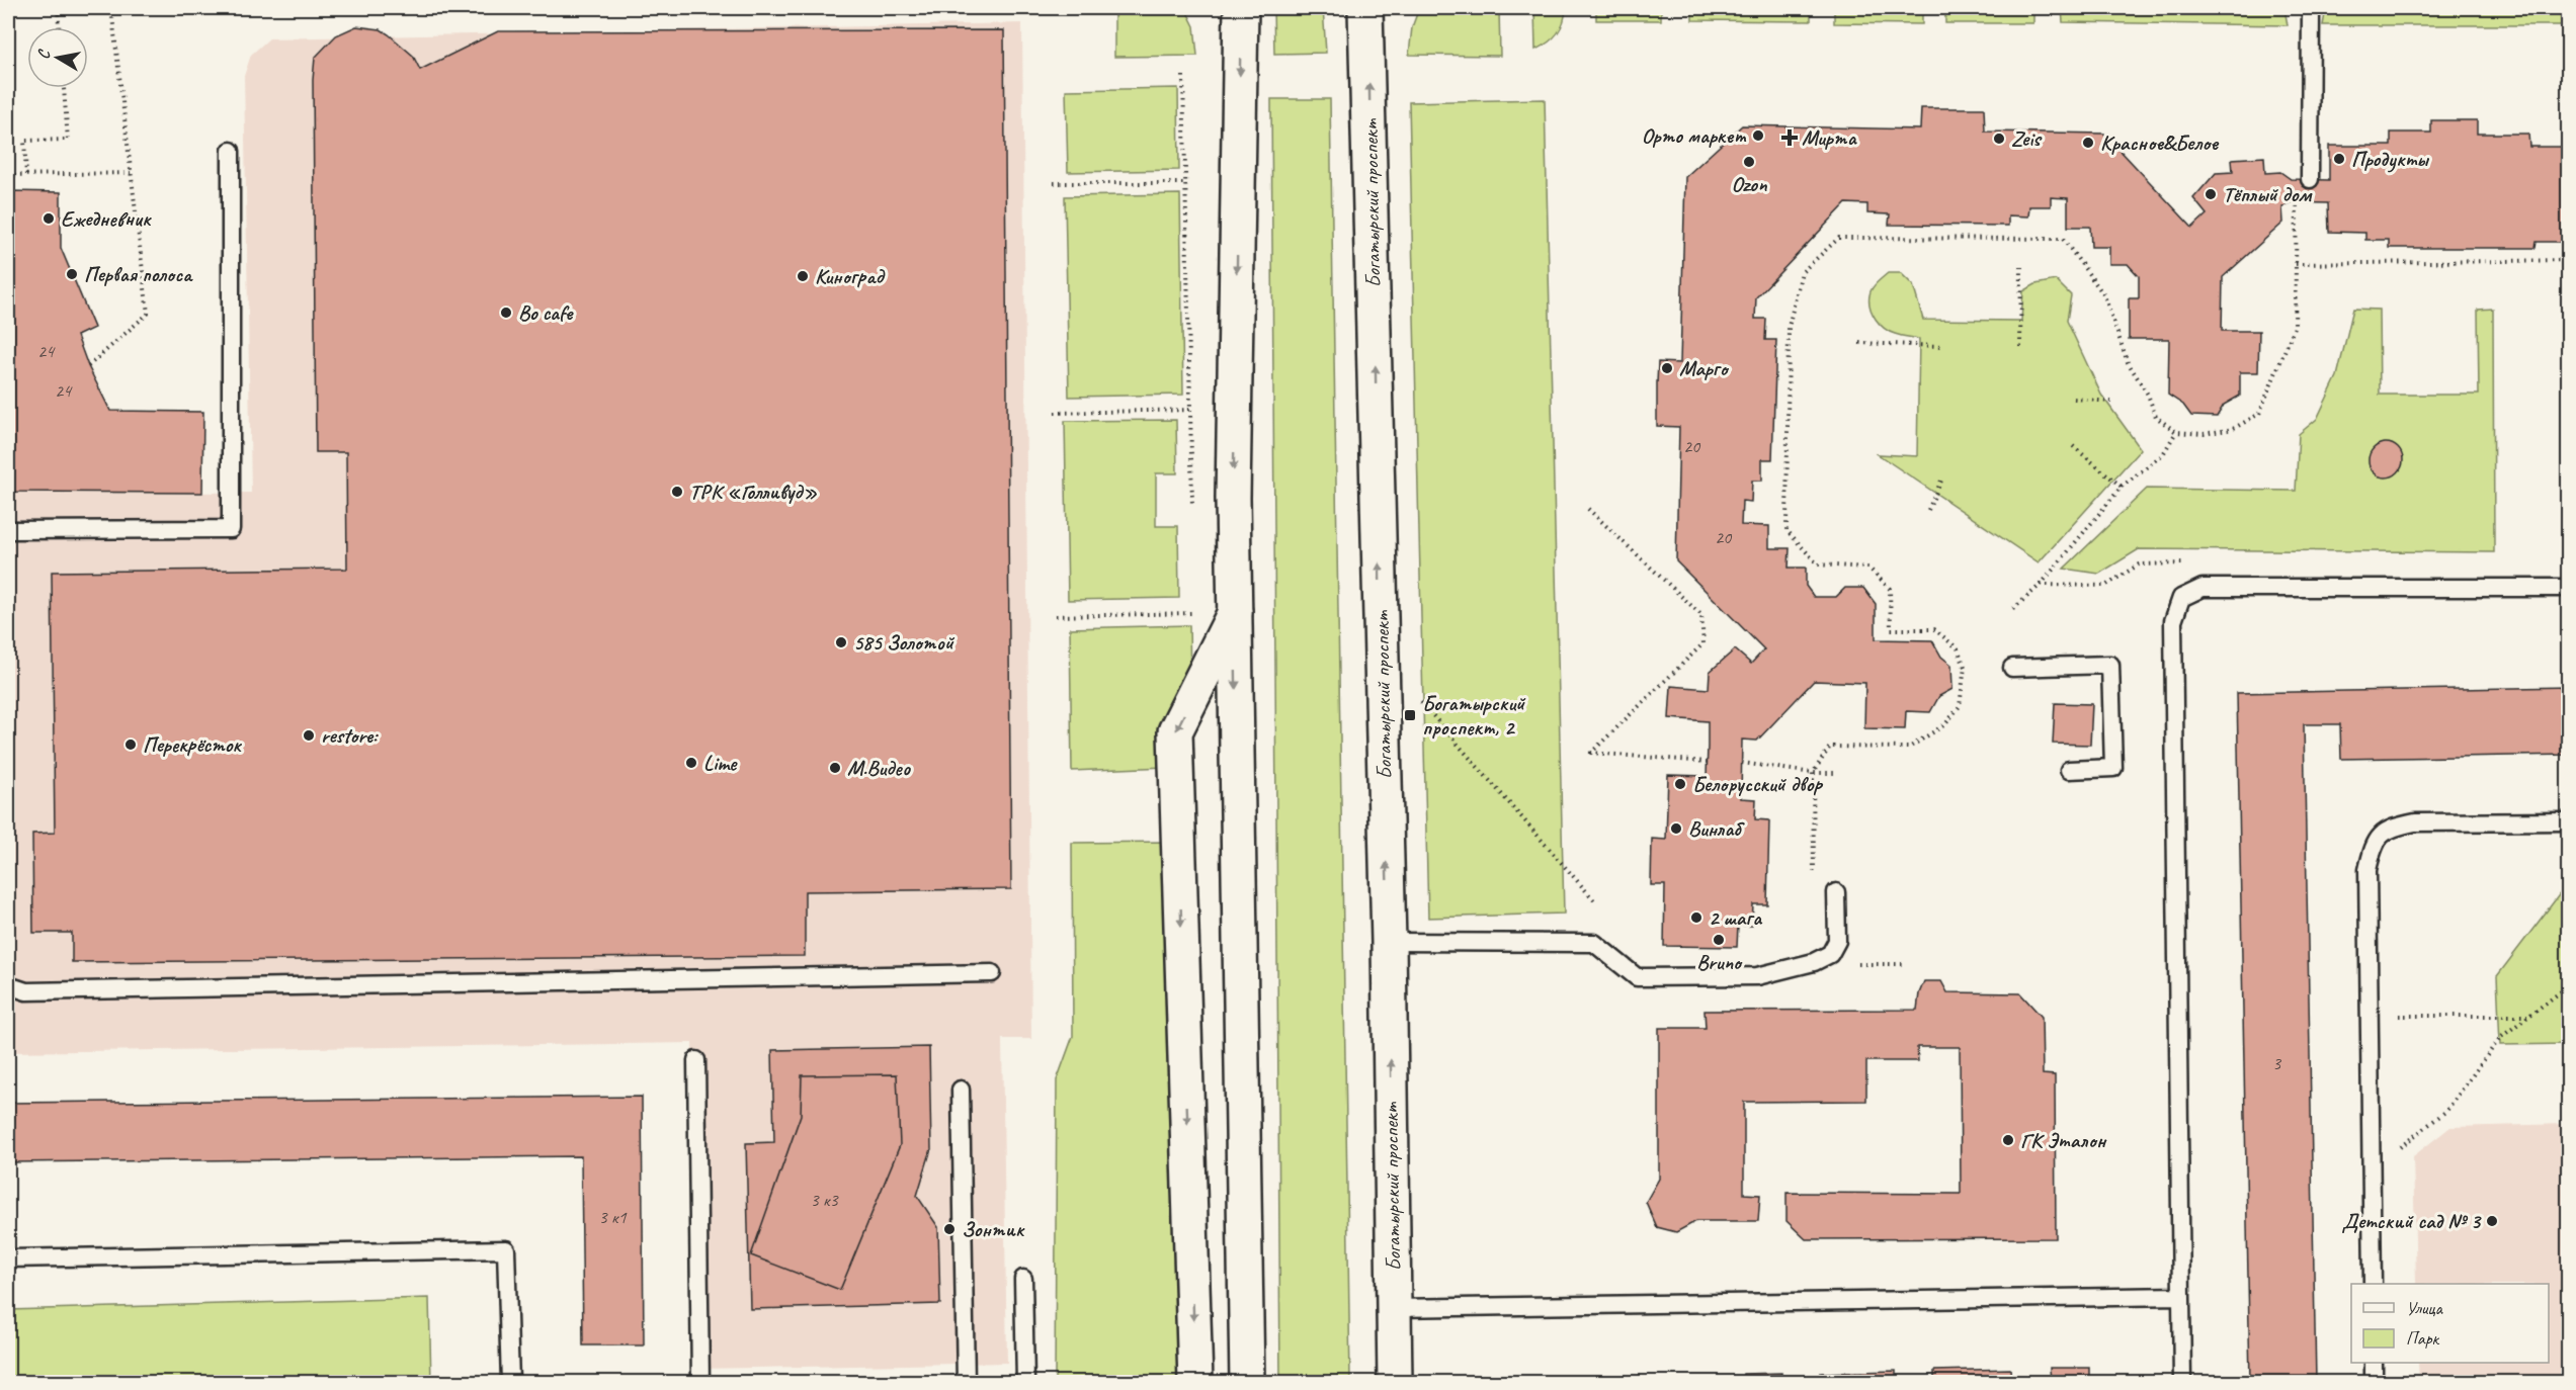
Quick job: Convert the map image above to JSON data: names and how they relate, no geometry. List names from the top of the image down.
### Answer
{
  "streets": {
    "main road": ["Богатырский проспект"]
  },
  "places": {
    "other": [
      "Орто маркет",
      "Zeis",
      "Красное&Белое",
      "Продукты",
      "Ozon",
      "Тёплый дом",
      "Ежедневник",
      "Первая полоса",
      "Киноград",
      "Bo cafe",
      "Марго",
      "ТРК «Голливуд»",
      "585 Золотой",
      "restore:",
      "Перекрёсток",
      "Lime",
      "М.Видео",
      "Белорусский двор",
      "Винлаб",
      "2 шага",
      "Bruno",
      "ГК Эталон",
      "Детский сад № 3",
      "Зонтик"
    ],
    "health": ["Мирта"],
    "transit": ["Богатырский проспект, 2"]
  },
  "house_numbers": [
    "24",
    "24",
    "20",
    "20",
    "3",
    "3 к3",
    "3 к1"
  ],
  "legend": ["Улица", "Парк"],
  "north": "left"
}
